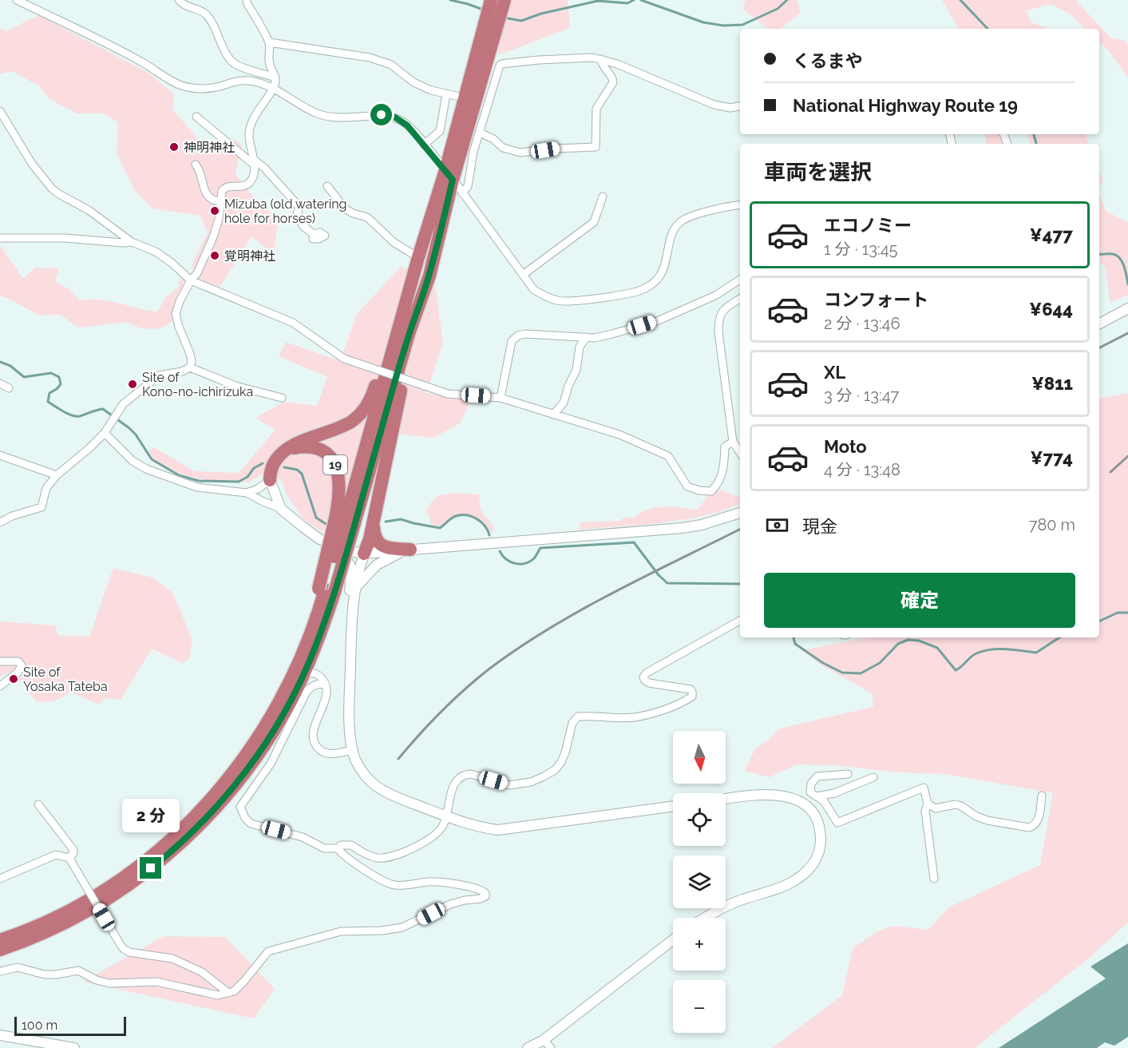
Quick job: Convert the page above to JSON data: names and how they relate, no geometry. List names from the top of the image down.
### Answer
{
  "streets": {
    "highway": ["19"]
  },
  "places": [
    "神明神社",
    "Mizuba (old watering hole for horses)",
    "覚明神社",
    "Site of Kono-no-ichirizuka",
    "Site of Yosaka Tateba"
  ],
  "scale_bar": "100 m",
  "north": "bottom",
  "page": {
    "banner": ["くるまや", "National Highway Route 19"],
    "heading": "車両を選択",
    "list": [
      {
        "name": "エコノミー",
        "note": "1 分 · 13:45",
        "value": "¥477"
      },
      {
        "name": "コンフォート",
        "note": "2 分 · 13:46",
        "value": "¥644"
      },
      {
        "name": "XL",
        "note": "3 分 · 13:47",
        "value": "¥811"
      },
      {
        "name": "Moto",
        "note": "4 分 · 13:48",
        "value": "¥774"
      }
    ],
    "pay": ["現金", "780 m"],
    "buttons": "確定",
    "map_buttons": ["+", "−"],
    "bubble": "2 分",
    "scale": "100 m"
  }
}
